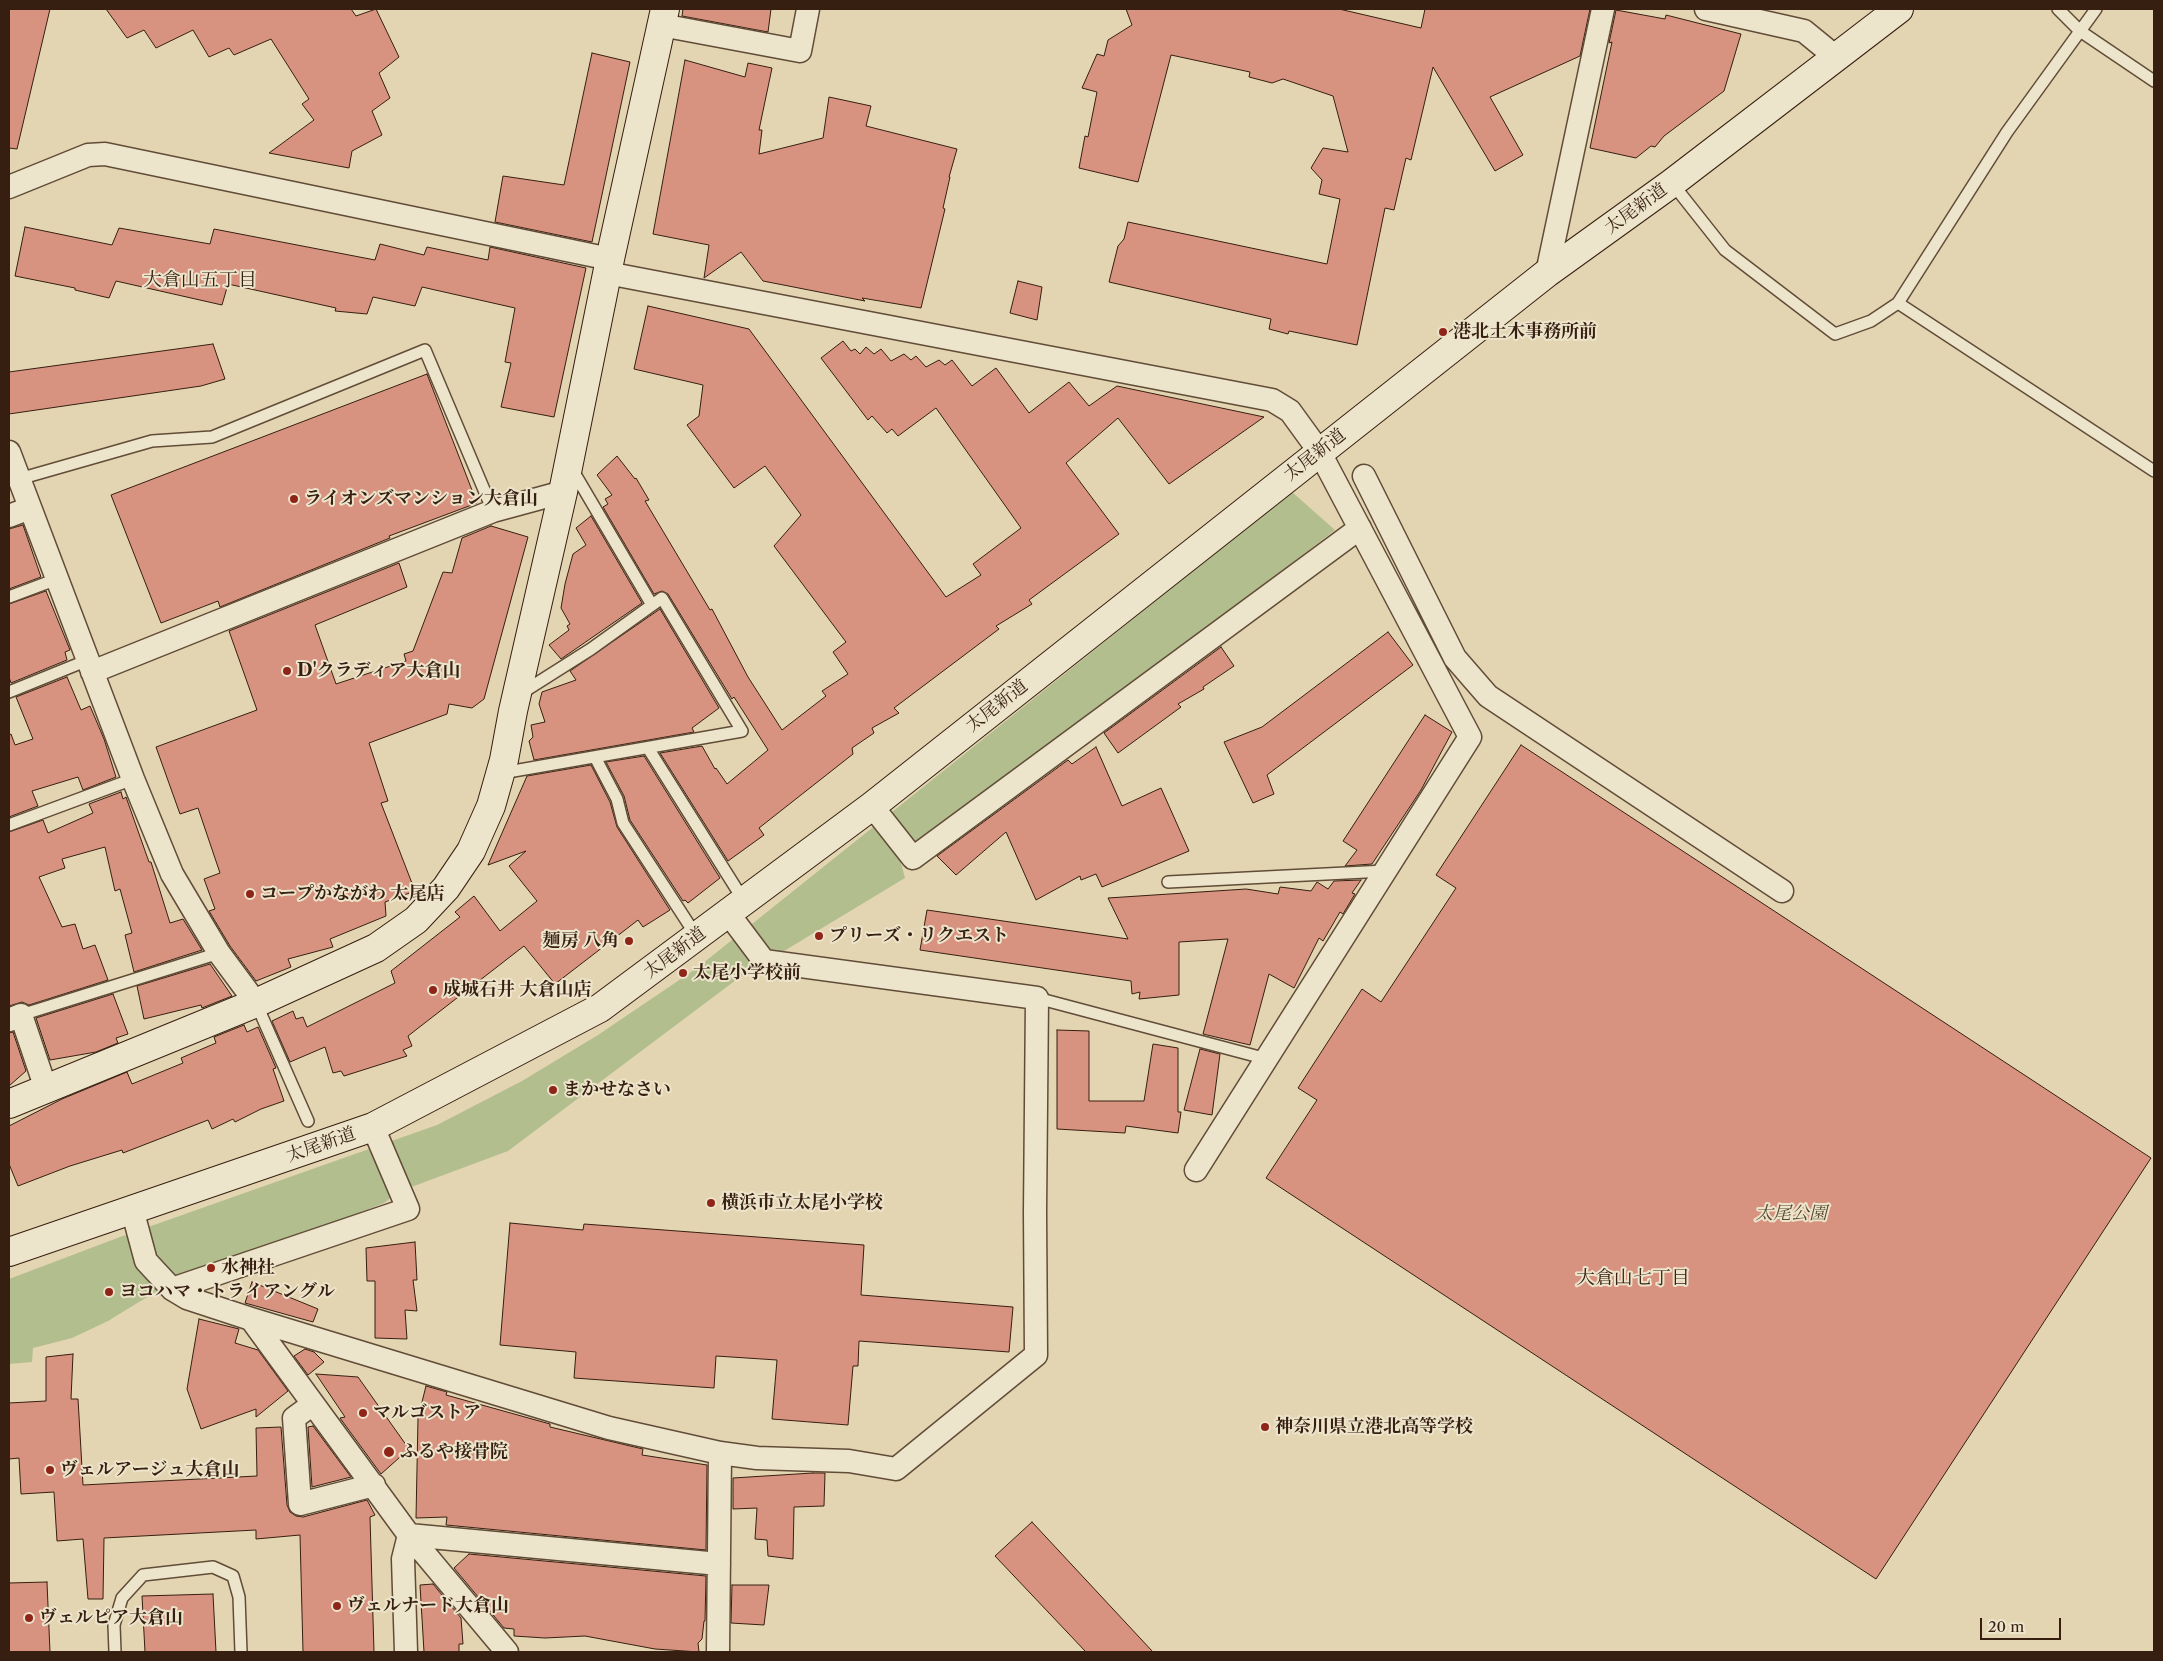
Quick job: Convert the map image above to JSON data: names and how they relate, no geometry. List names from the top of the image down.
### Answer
{
  "streets": {
    "street": ["太尾新道"]
  },
  "districts": ["大倉山五丁目", "大倉山七丁目"],
  "parks": ["太尾公園"],
  "places": [
    "港北土木事務所前",
    "ライオンズマンション大倉山",
    "D'クラディア大倉山",
    "コープかながわ 太尾店",
    "プリーズ・リクエスト",
    "麺房 八角",
    "太尾小学校前",
    "成城石井 大倉山店",
    "まかせなさい",
    "横浜市立太尾小学校",
    "水神社",
    "ヨコハマ・トライアングル",
    "マルゴストア",
    "神奈川県立港北高等学校",
    "ふるや接骨院",
    "ヴェルアージュ大倉山",
    "ヴェルナード大倉山",
    "ヴェルピア大倉山"
  ],
  "scale_bar": "20 m"
}
